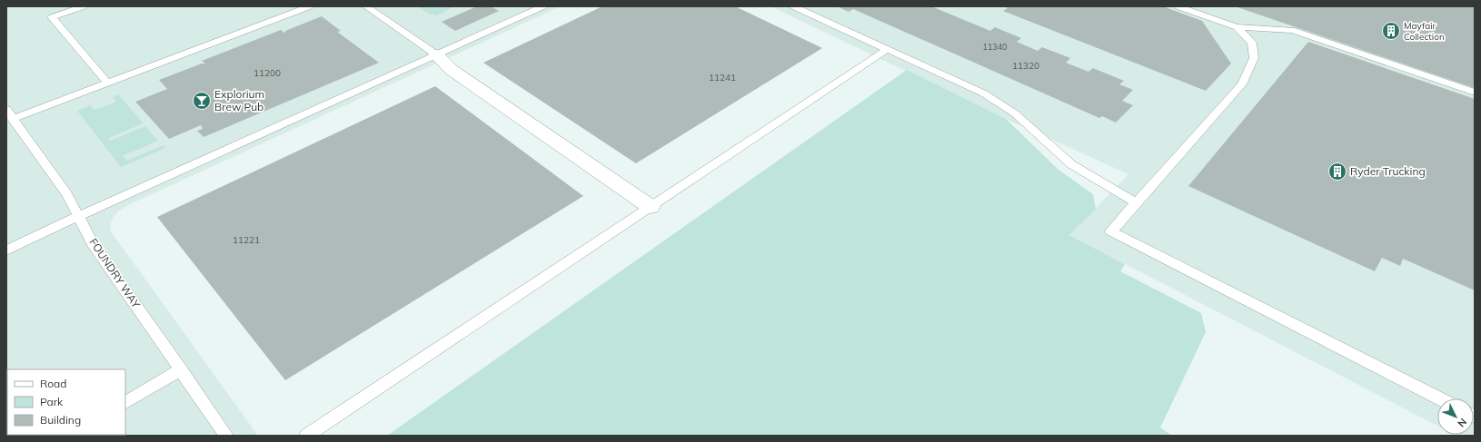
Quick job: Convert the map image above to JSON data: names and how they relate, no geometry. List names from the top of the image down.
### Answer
{
  "streets": {
    "lane": ["FOUNDRY WAY"]
  },
  "places": {
    "building": ["Mayfair Collection", "Ryder Trucking"],
    "bar": ["Explorium Brew Pub"]
  },
  "house_numbers": [
    "11340",
    "11320",
    "11200",
    "11241",
    "11221"
  ],
  "legend": ["Road", "Park", "Building"],
  "north": "bottom right"
}
